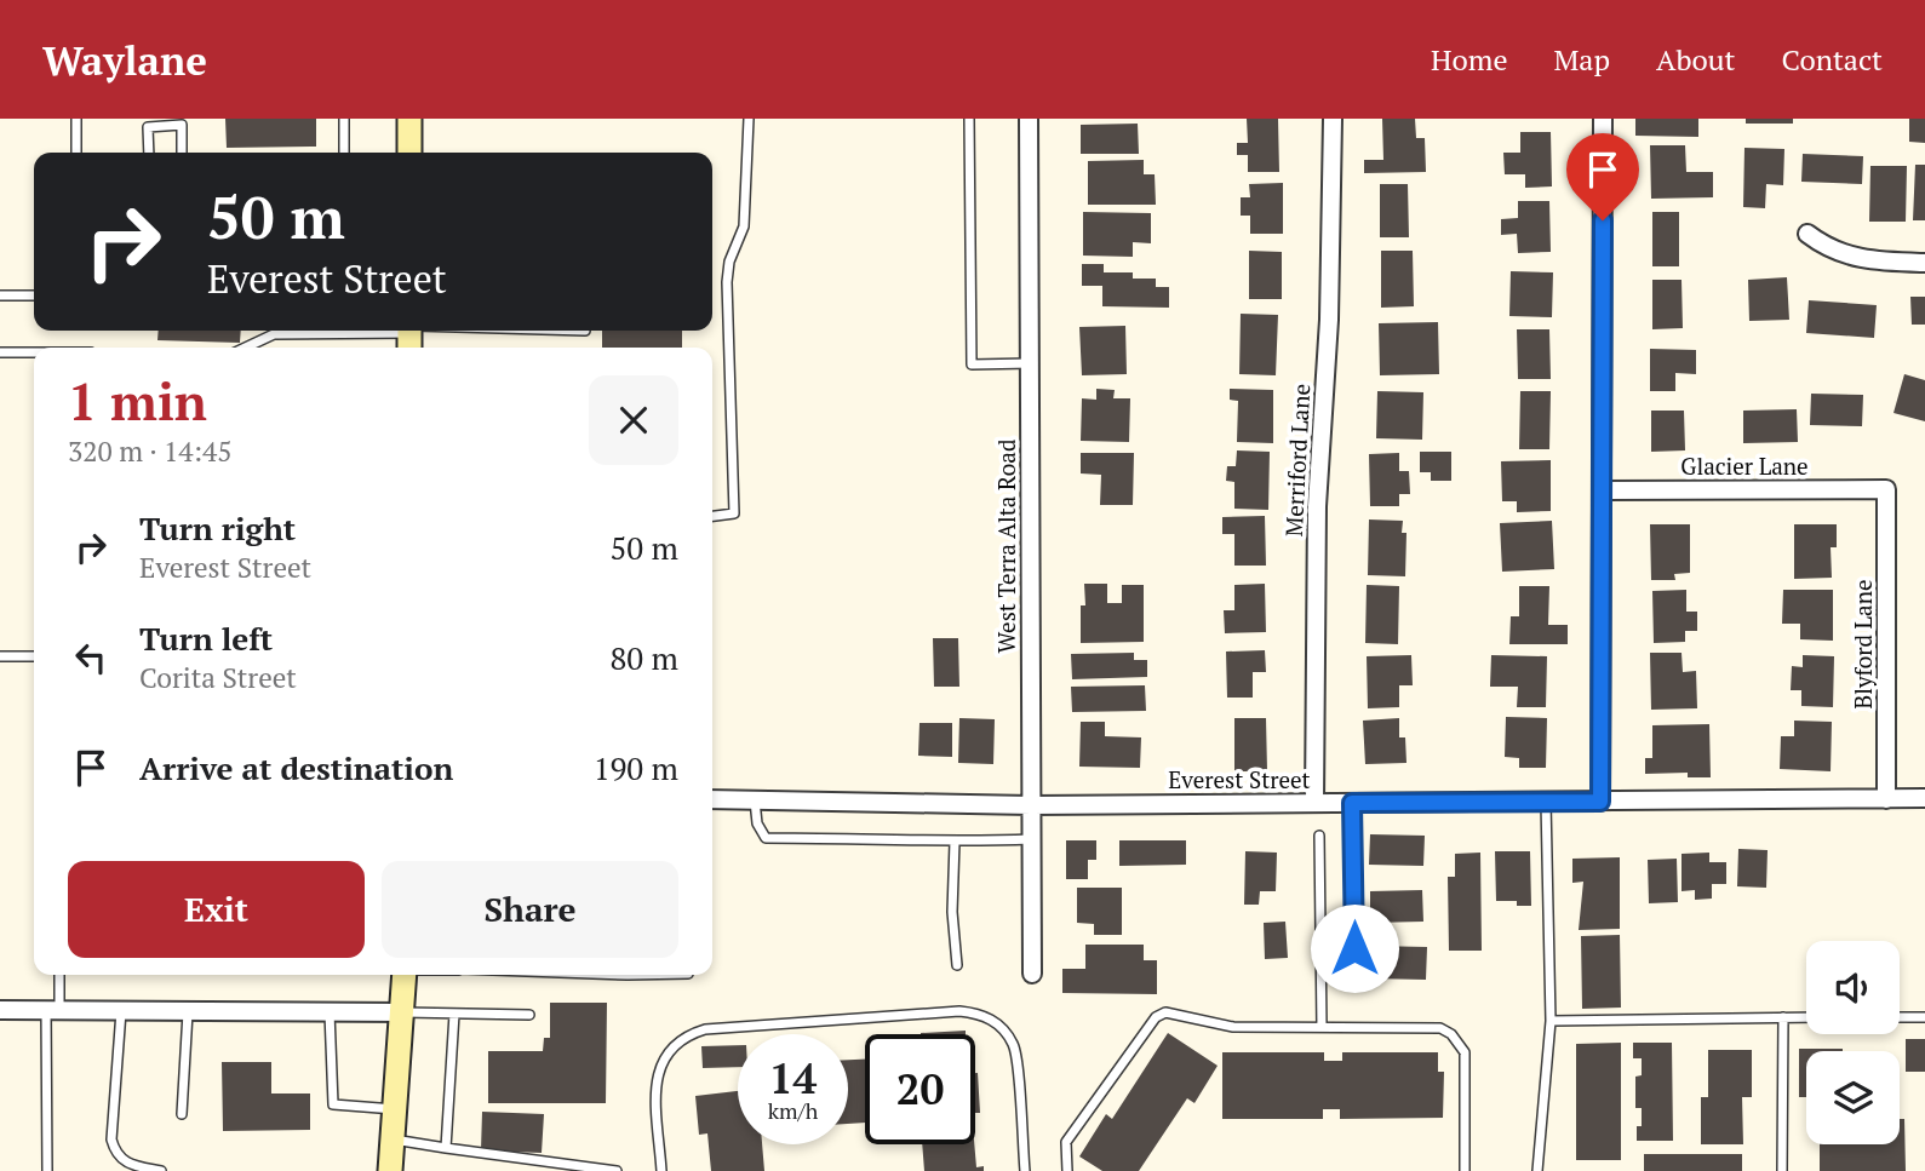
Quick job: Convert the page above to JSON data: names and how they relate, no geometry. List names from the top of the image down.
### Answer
{
  "streets": {
    "street": [
      "Merriford Lane",
      "Glacier Lane",
      "West Terra Alta Road",
      "Blyford Lane",
      "Everest Street"
    ]
  },
  "crossings": [
    ["Merriford Lane", "Everest Street"],
    ["Glacier Lane", "Blyford Lane"],
    ["West Terra Alta Road", "Everest Street"],
    ["Blyford Lane", "Everest Street"]
  ],
  "page": {
    "header": "Waylane",
    "nav": [
      "Home",
      "Map",
      "About",
      "Contact"
    ],
    "turn": ["50 m", "Everest Street"],
    "heading": ["1 min", "320 m · 14:45"],
    "list": [
      {
        "name": "Turn right",
        "note": "Everest Street",
        "value": "50 m"
      },
      {
        "name": "Turn left",
        "note": "Corita Street",
        "value": "80 m"
      },
      {
        "name": "Arrive at destination",
        "value": "190 m"
      }
    ],
    "buttons": ["Exit", "Share"],
    "speed": "14 km/h",
    "limit": "20"
  }
}
